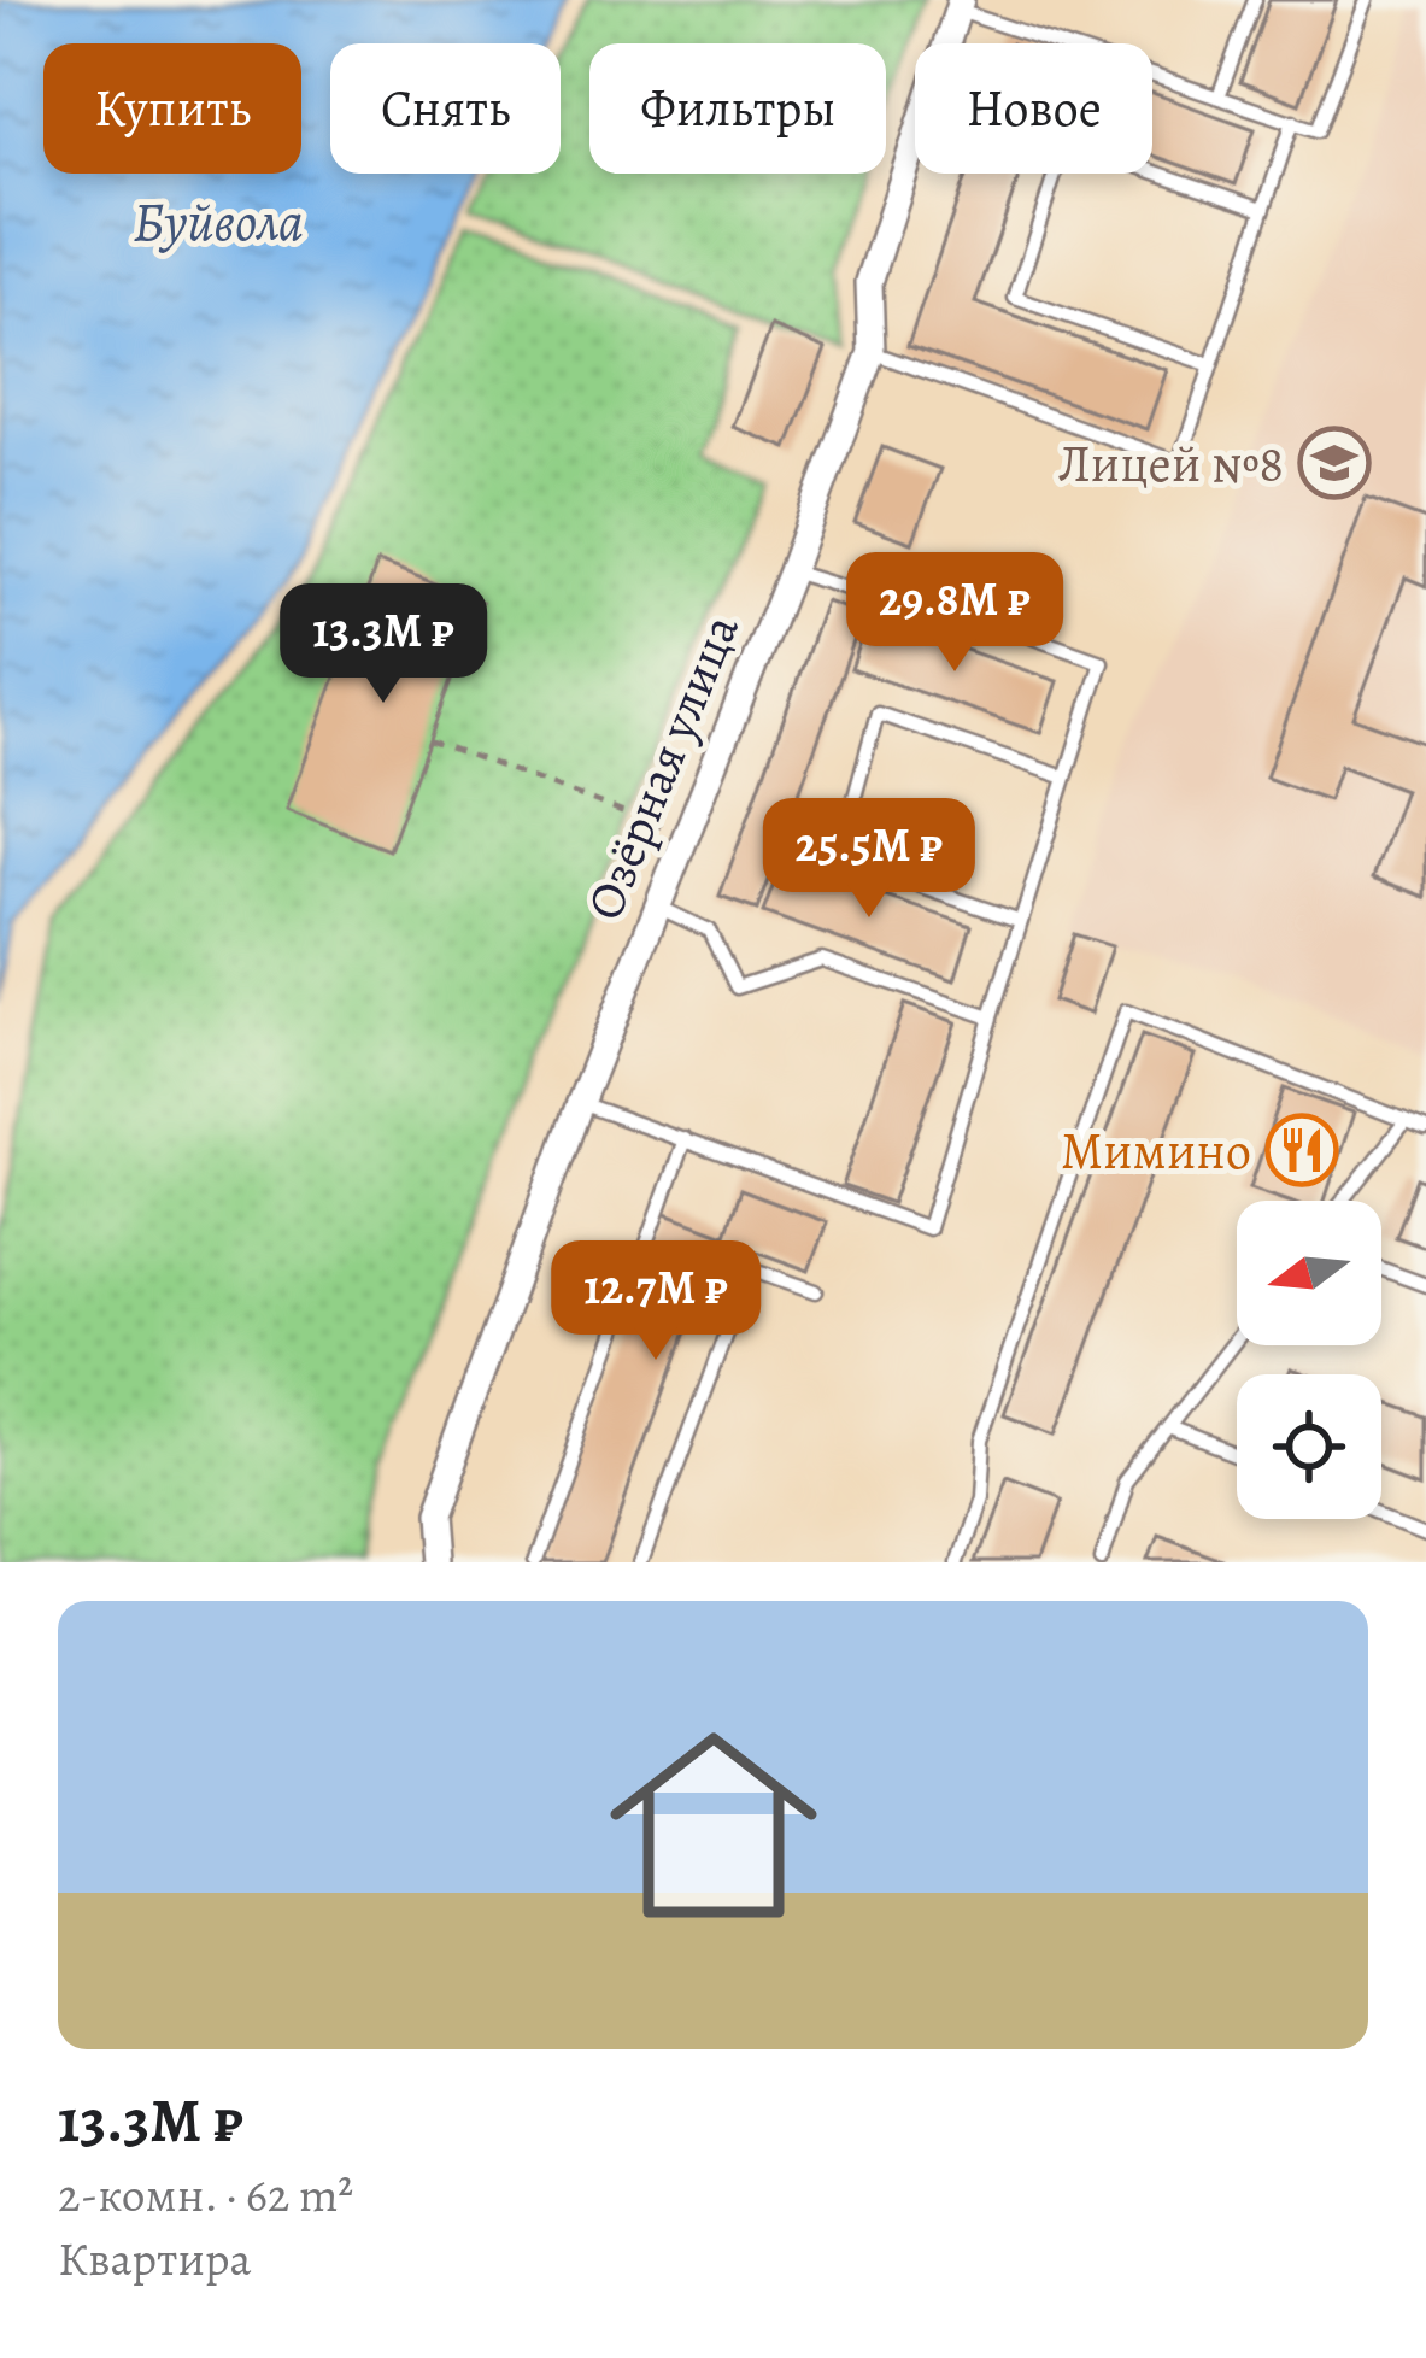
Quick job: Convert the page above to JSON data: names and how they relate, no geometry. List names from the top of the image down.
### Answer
{
  "streets": {
    "street": ["Озёрная улица"]
  },
  "water": ["Буйвола"],
  "places": {
    "school or university": ["Лицей №8"],
    "restaurant": ["Мимино"]
  },
  "north": "left",
  "page": {
    "chip": [
      "Купить",
      "Снять",
      "Фильтры",
      "Новое"
    ],
    "price": [
      "29.8M ₽",
      "13.3M ₽",
      "25.5M ₽",
      "12.7M ₽"
    ],
    "list": [
      {
        "name": "13.3M ₽",
        "note": "2-комн. · 62 m² · Квартира"
      }
    ]
  }
}
